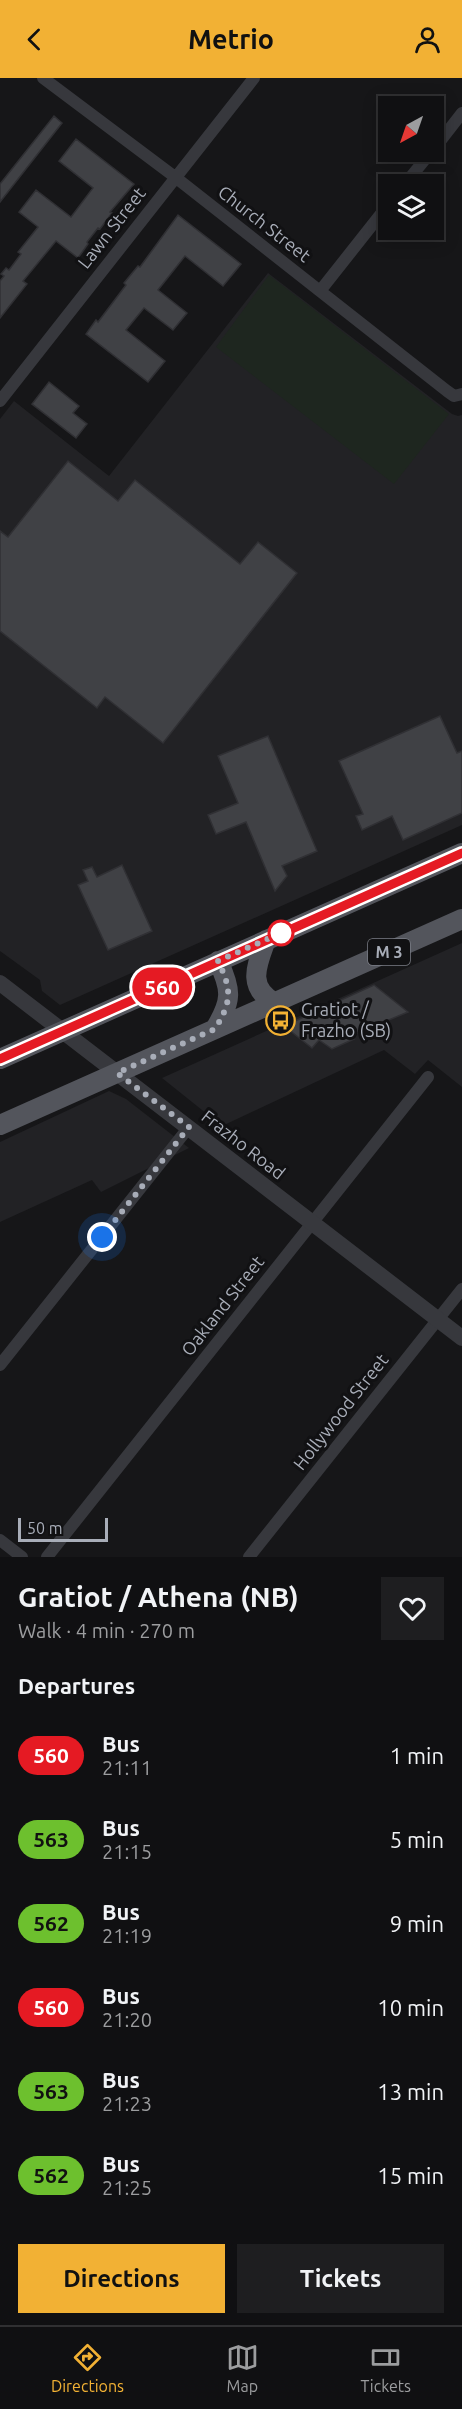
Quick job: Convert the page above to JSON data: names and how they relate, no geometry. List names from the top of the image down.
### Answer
{
  "streets": {
    "main road": ["M 3"],
    "street": [
      "Church Street",
      "Lawn Street",
      "Frazho Road",
      "Oakland Street",
      "Hollywood Street"
    ]
  },
  "crossings": [
    ["Church Street", "Lawn Street"],
    ["M 3", "Frazho Road"],
    ["Frazho Road", "Oakland Street"],
    ["Frazho Road", "Hollywood Street"]
  ],
  "places": {
    "bus stop": ["Gratiot / Frazho (SB)"]
  },
  "lines": ["bus line 560"],
  "scale_bar": "50 m",
  "north": "bottom left",
  "page": {
    "header": "Metrio",
    "on_map": "560",
    "scale": "50 m",
    "heading": [
      ["Gratiot / Athena (NB)", "Walk · 4 min · 270 m"],
      "Departures"
    ],
    "list": [
      {
        "mark": "560",
        "name": "Bus",
        "note": "21:11",
        "value": "1 min"
      },
      {
        "mark": "563",
        "name": "Bus",
        "note": "21:15",
        "value": "5 min"
      },
      {
        "mark": "562",
        "name": "Bus",
        "note": "21:19",
        "value": "9 min"
      },
      {
        "mark": "560",
        "name": "Bus",
        "note": "21:20",
        "value": "10 min"
      },
      {
        "mark": "563",
        "name": "Bus",
        "note": "21:23",
        "value": "13 min"
      },
      {
        "mark": "562",
        "name": "Bus",
        "note": "21:25",
        "value": "15 min"
      }
    ],
    "buttons": ["Directions", "Tickets"],
    "tabs": ["Directions", "Map", "Tickets"]
  }
}
